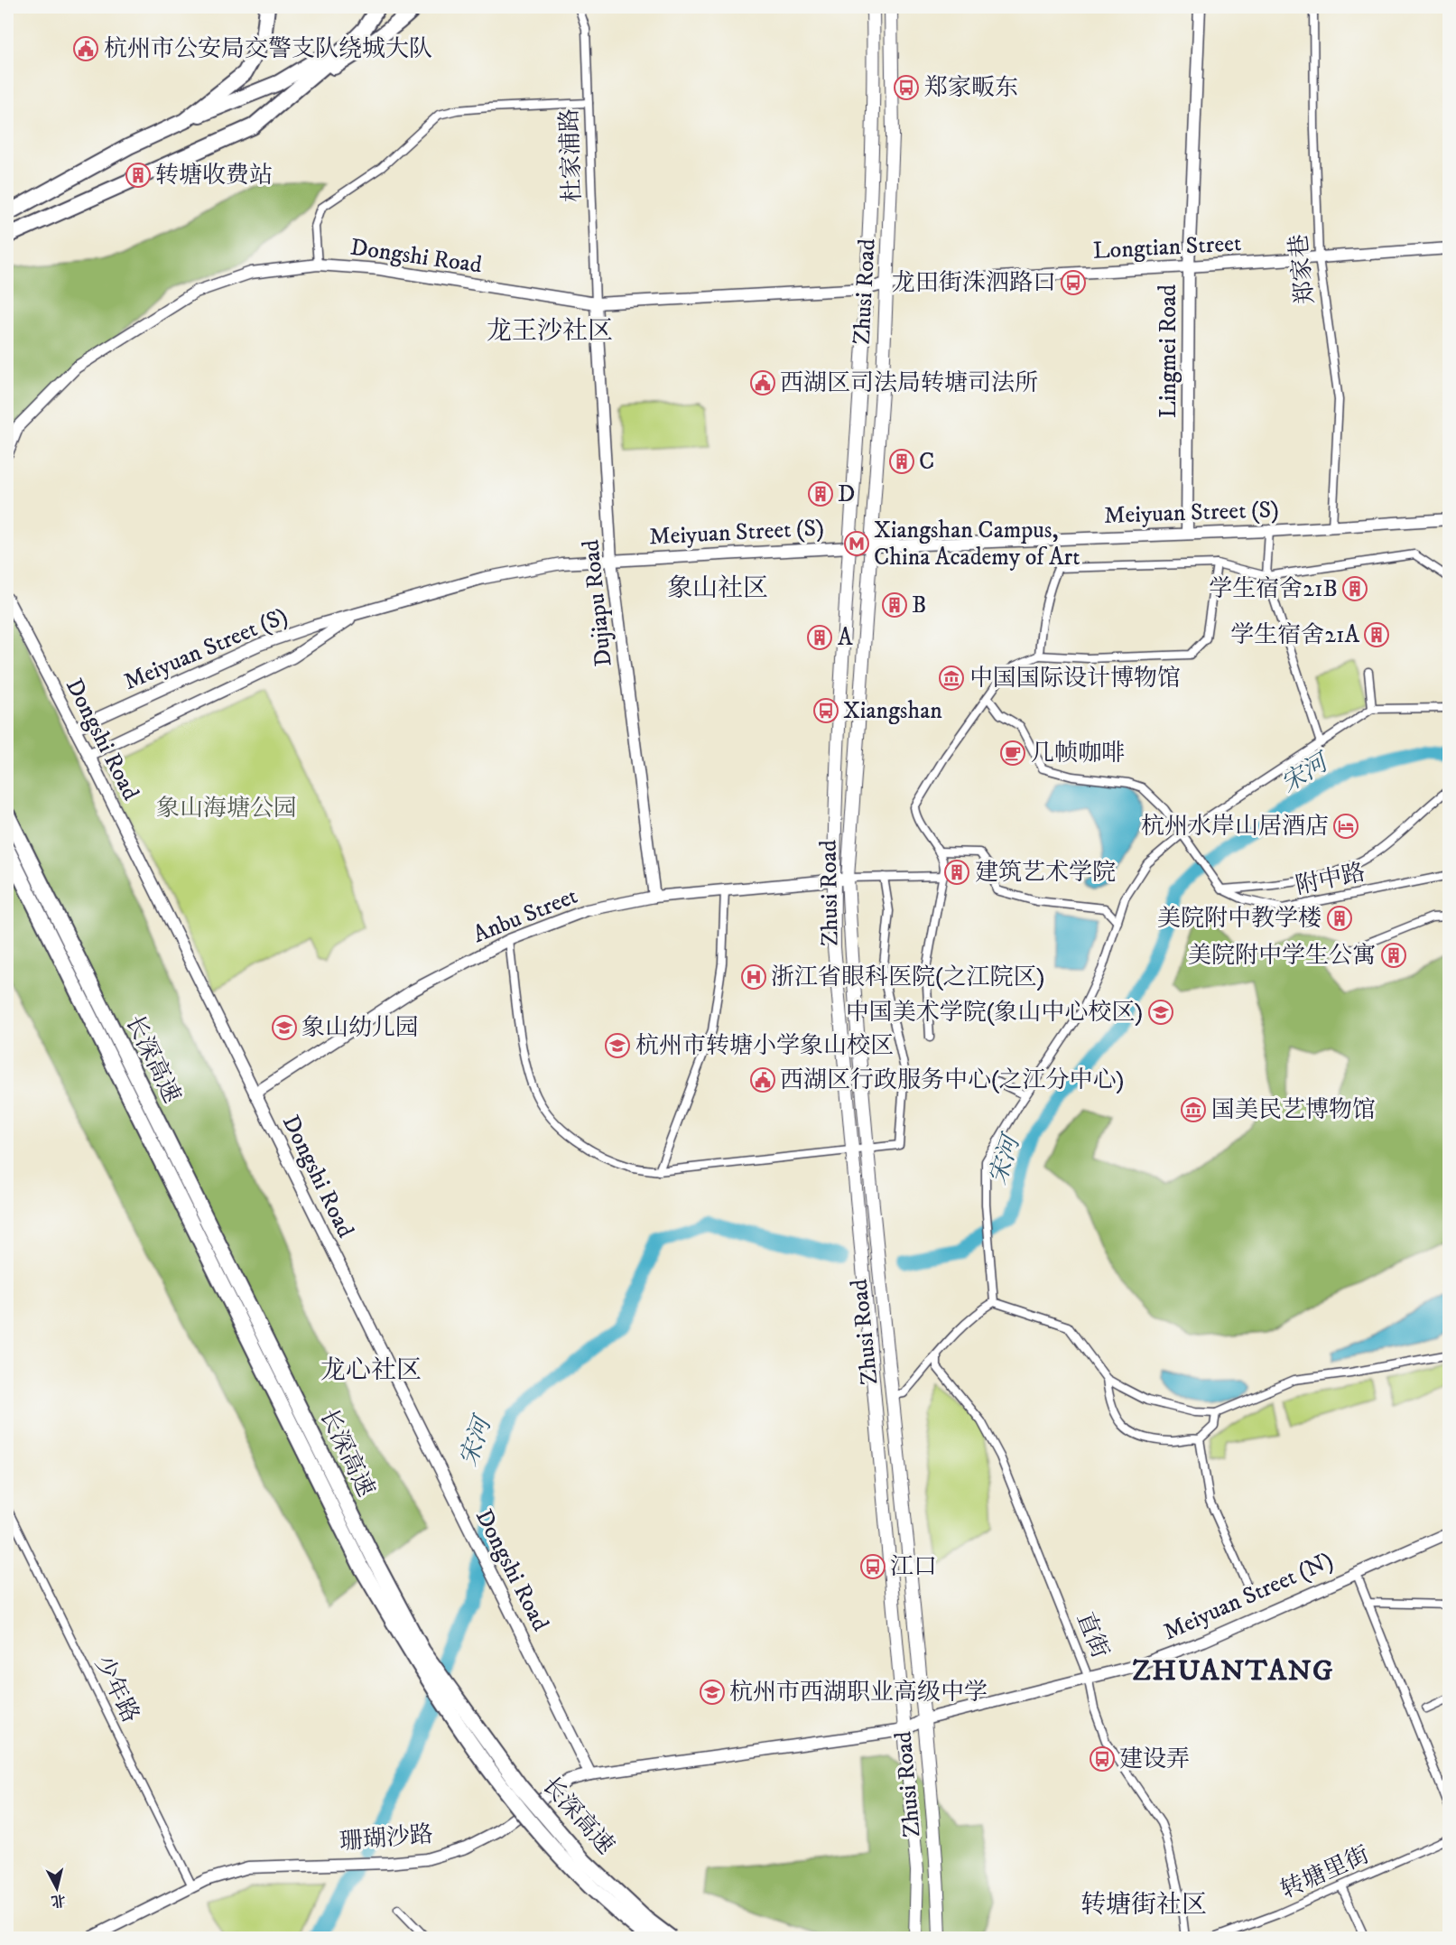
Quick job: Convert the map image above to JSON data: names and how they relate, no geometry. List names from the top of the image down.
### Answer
{
  "streets": {
    "highway": ["长深高速"],
    "main road": ["Zhusi Road"],
    "street": [
      "杜家浦路",
      "Longtian Street",
      "Dongshi Road",
      "郑家巷",
      "Lingmei Road",
      "Meiyuan Street (S)",
      "Dujiapu Road",
      "附中路",
      "Anbu Street",
      "Meiyuan Street (N)",
      "直街",
      "少年路",
      "珊瑚沙路",
      "转塘里街"
    ]
  },
  "crossings": [
    ["杜家浦路", "Dongshi Road"],
    ["杜家浦路", "Dujiapu Road"],
    ["Longtian Street", "Dongshi Road"],
    ["Longtian Street", "郑家巷"],
    ["Longtian Street", "Zhusi Road"],
    ["Longtian Street", "Lingmei Road"],
    ["Dongshi Road", "Zhusi Road"],
    ["Dongshi Road", "Meiyuan Street (S)"],
    ["Dongshi Road", "Dujiapu Road"],
    ["Dongshi Road", "Anbu Street"],
    ["Dongshi Road", "珊瑚沙路"],
    ["郑家巷", "Meiyuan Street (S)"],
    ["Zhusi Road", "Meiyuan Street (S)"],
    ["Zhusi Road", "Anbu Street"],
    ["Zhusi Road", "Meiyuan Street (N)"],
    ["Zhusi Road", "珊瑚沙路"],
    ["Lingmei Road", "Meiyuan Street (S)"],
    ["Meiyuan Street (S)", "Dujiapu Road"],
    ["Dujiapu Road", "Anbu Street"],
    ["Meiyuan Street (N)", "直街"],
    ["Meiyuan Street (N)", "珊瑚沙路"],
    ["少年路", "珊瑚沙路"]
  ],
  "districts": [
    "龙王沙社区",
    "象山社区",
    "龙心社区",
    "ZHUANTANG",
    "转塘街社区"
  ],
  "water": ["宋河"],
  "parks": ["象山海塘公园"],
  "places": {
    "public building": ["杭州市公安局交警支队绕城大队", "西湖区司法局转塘司法所", "西湖区行政服务中心(之江分中心)"],
    "bus stop": [
      "郑家畈东",
      "龙田街洙泗路口",
      "Xiangshan",
      "江口",
      "建设弄"
    ],
    "building": [
      "转塘收费站",
      "C",
      "D",
      "学生宿舍21B",
      "B",
      "学生宿舍21A",
      "A",
      "建筑艺术学院",
      "美院附中教学楼",
      "美院附中学生公寓"
    ],
    "metro station": ["Xiangshan Campus, China Academy of Art"],
    "museum": ["中国国际设计博物馆", "国美民艺博物馆"],
    "cafe": ["几帧咖啡"],
    "hotel": ["杭州水岸山居酒店"],
    "hospital": ["浙江省眼科医院(之江院区)"],
    "school or university": [
      "中国美术学院(象山中心校区)",
      "象山幼儿园",
      "杭州市转塘小学象山校区",
      "杭州市西湖职业高级中学"
    ]
  },
  "north": "bottom"
}
